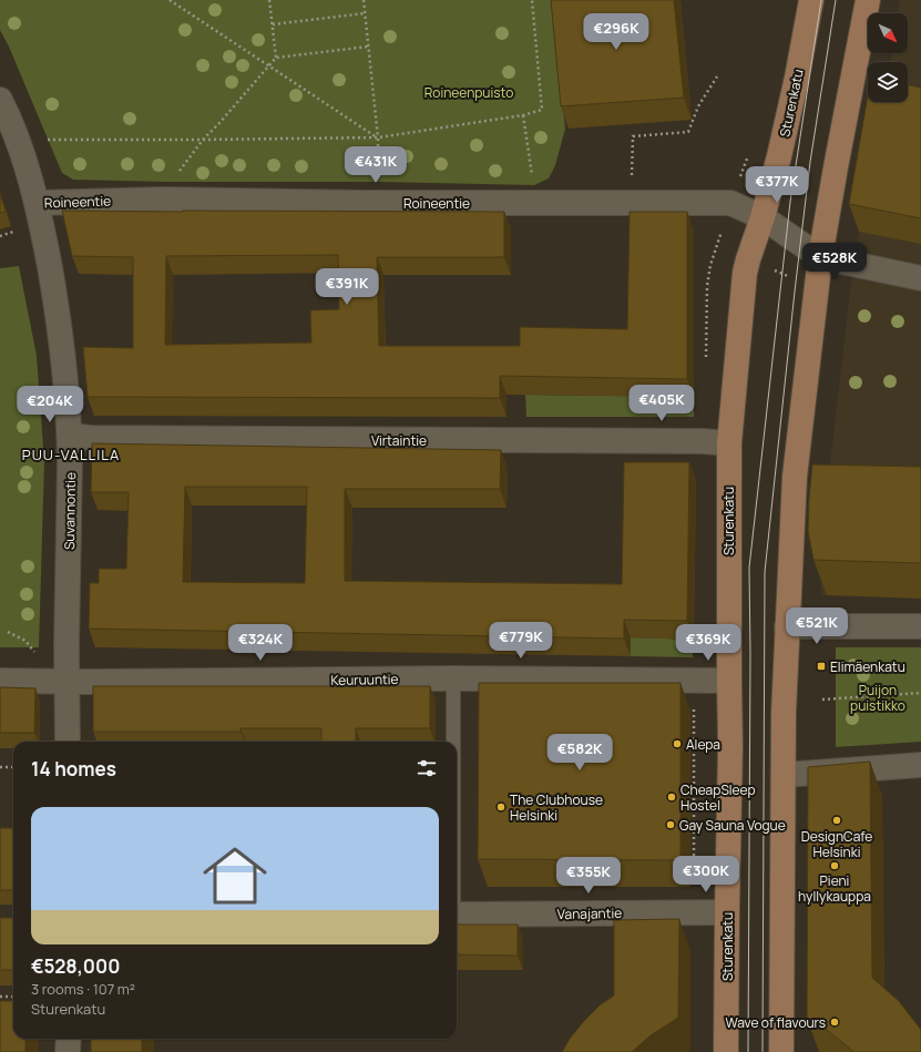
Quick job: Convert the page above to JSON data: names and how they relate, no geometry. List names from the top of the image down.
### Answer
{
  "streets": {
    "main road": ["Sturenkatu"],
    "street": [
      "Roineentie",
      "Virtaintie",
      "Suvannontie",
      "Keuruuntie",
      "Vanajantie"
    ]
  },
  "crossings": [
    ["Sturenkatu", "Roineentie"],
    ["Sturenkatu", "Virtaintie"],
    ["Sturenkatu", "Keuruuntie"],
    ["Sturenkatu", "Vanajantie"],
    ["Roineentie", "Suvannontie"],
    ["Virtaintie", "Suvannontie"],
    ["Suvannontie", "Keuruuntie"]
  ],
  "districts": ["PUU-VALLILA"],
  "parks": ["Roineenpuisto", "Puijon puistikko"],
  "places": {
    "transit": ["Elimäenkatu"],
    "other": [
      "Alepa",
      "CheapSleep Hostel",
      "The Clubhouse Helsinki",
      "DesignCafe Helsinki",
      "Gay Sauna Vogue",
      "Pieni hyllykauppa",
      "Wave of flavours"
    ]
  },
  "north": "bottom right",
  "page": {
    "price": [
      "€296K",
      "€431K",
      "€377K",
      "€528K",
      "€391K",
      "€405K",
      "€204K",
      "€521K",
      "€779K",
      "€324K",
      "€369K",
      "€582K",
      "€300K",
      "€355K"
    ],
    "heading": "14 homes",
    "list": [
      {
        "name": "€528,000",
        "note": "3 rooms · 107 m² · Sturenkatu"
      }
    ]
  }
}
